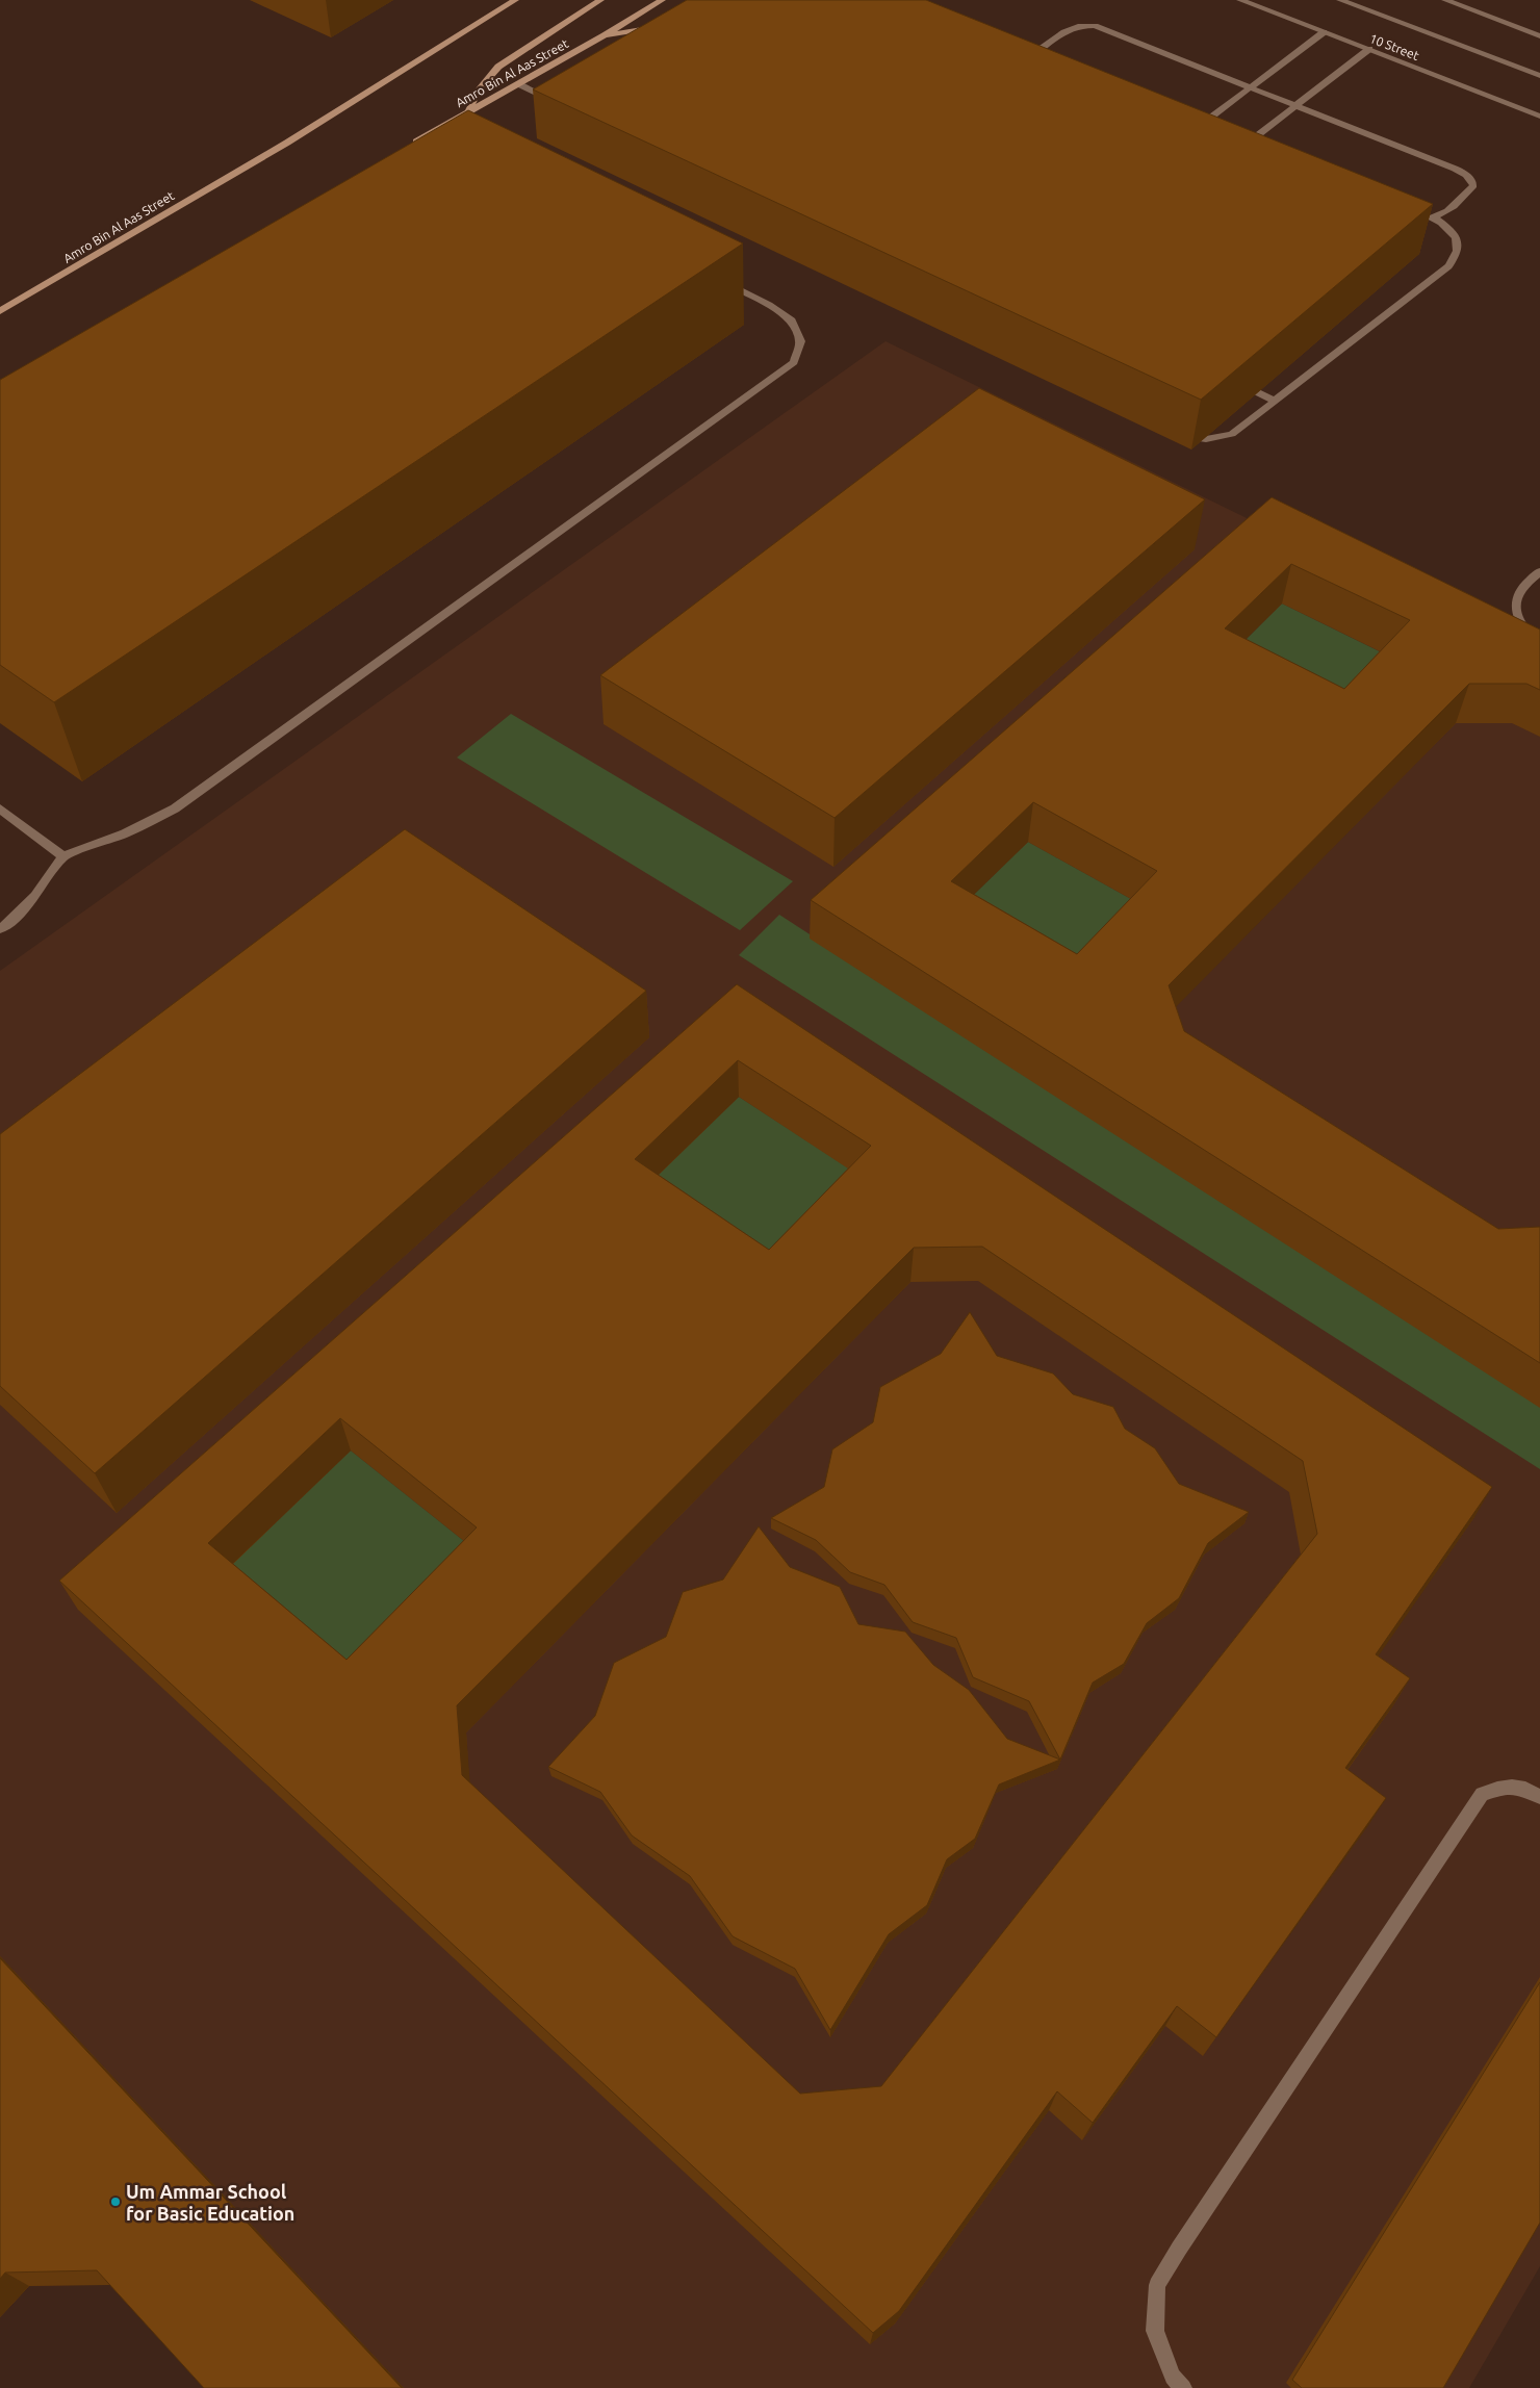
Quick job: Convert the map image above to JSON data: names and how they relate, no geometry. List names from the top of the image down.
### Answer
{
  "streets": {
    "main road": ["Amro Bin Al Aas Street"],
    "street": ["10 Street"]
  },
  "places": ["Um Ammar School for Basic Education"]
}
